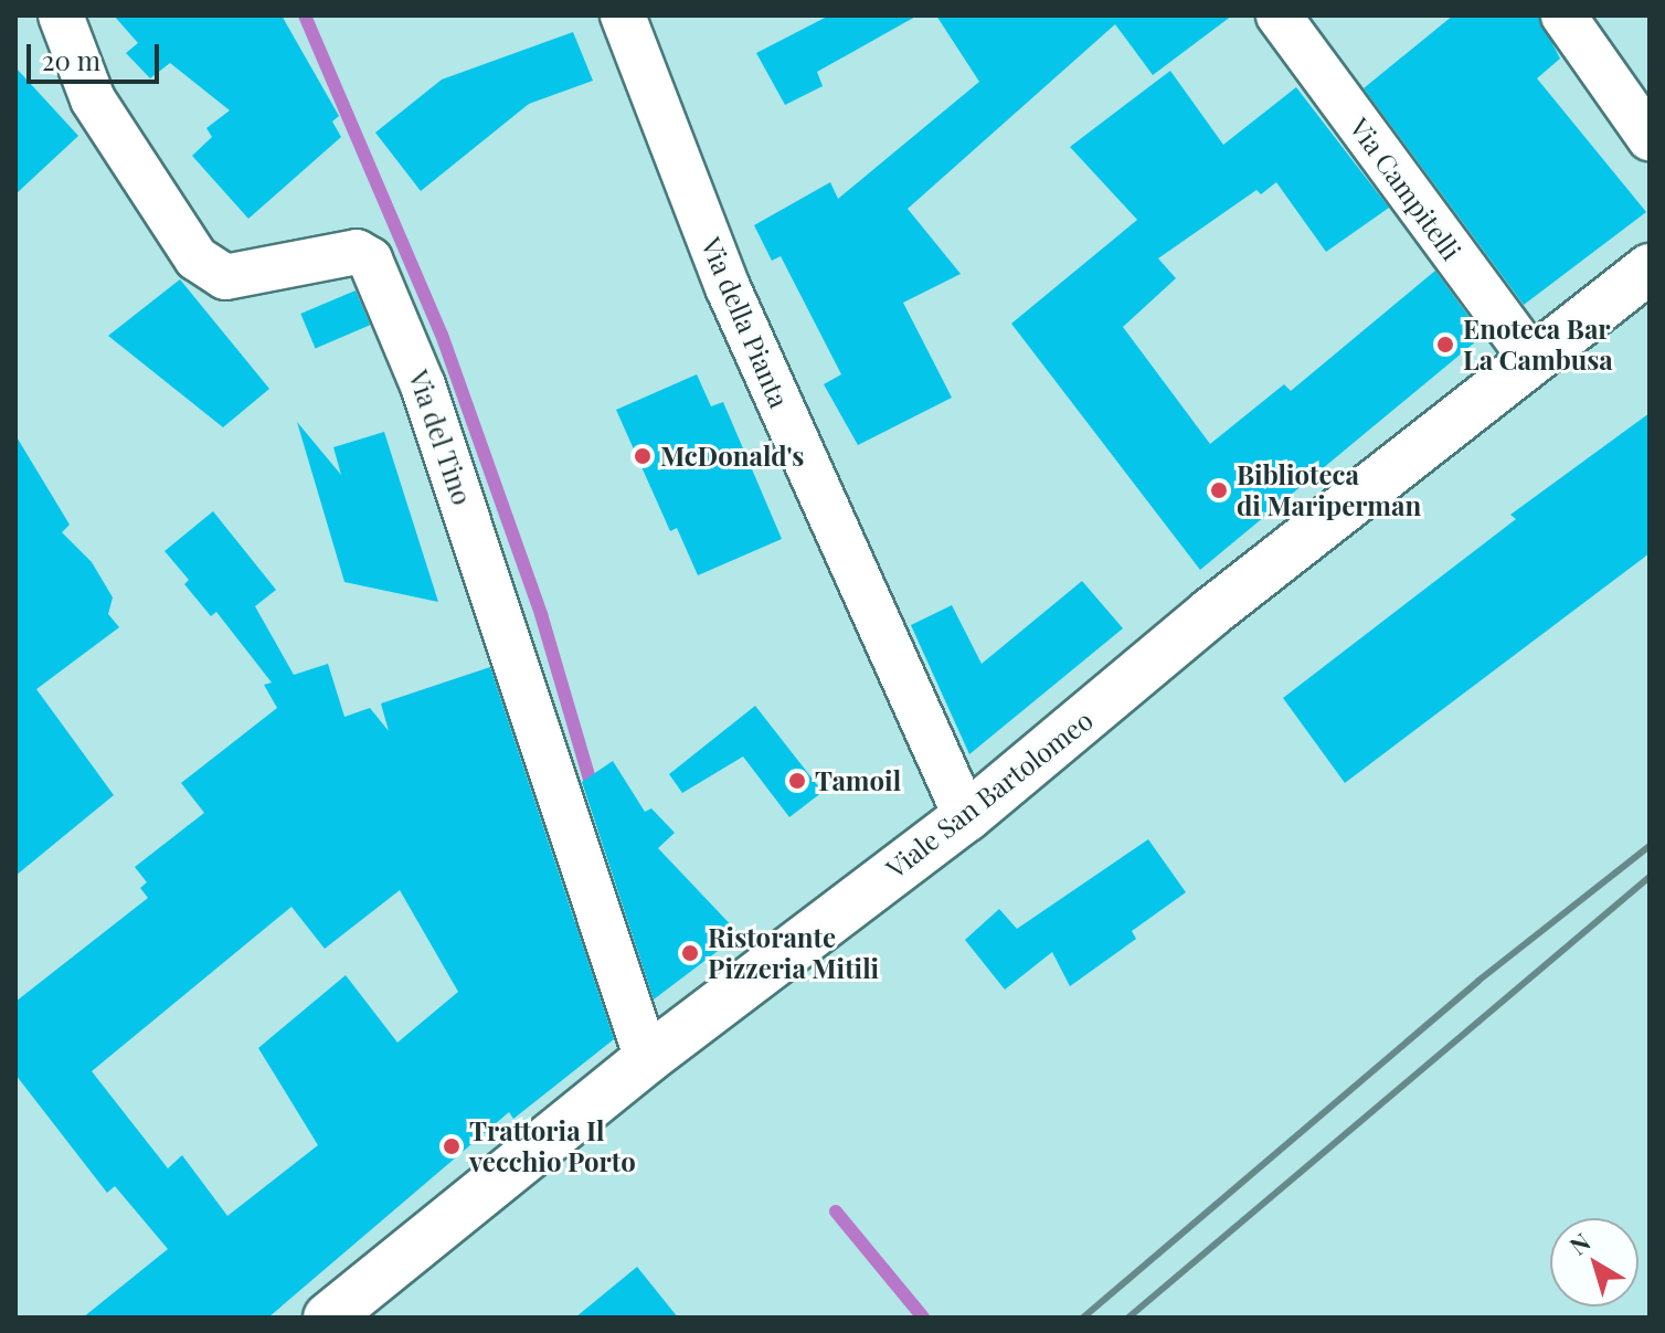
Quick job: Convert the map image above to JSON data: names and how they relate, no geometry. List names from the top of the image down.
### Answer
{
  "streets": {
    "main road": ["Viale San Bartolomeo"],
    "street": ["Via Campitelli", "Via della Pianta", "Via del Tino"]
  },
  "crossings": [
    ["Via Campitelli", "Viale San Bartolomeo"],
    ["Via della Pianta", "Viale San Bartolomeo"],
    ["Via del Tino", "Viale San Bartolomeo"]
  ],
  "places": [
    "Enoteca Bar La Cambusa",
    "McDonald's",
    "Biblioteca di Mariperman",
    "Tamoil",
    "Ristorante Pizzeria Mitili",
    "Trattoria Il vecchio Porto"
  ],
  "scale_bar": "20 m",
  "north": "top left"
}
